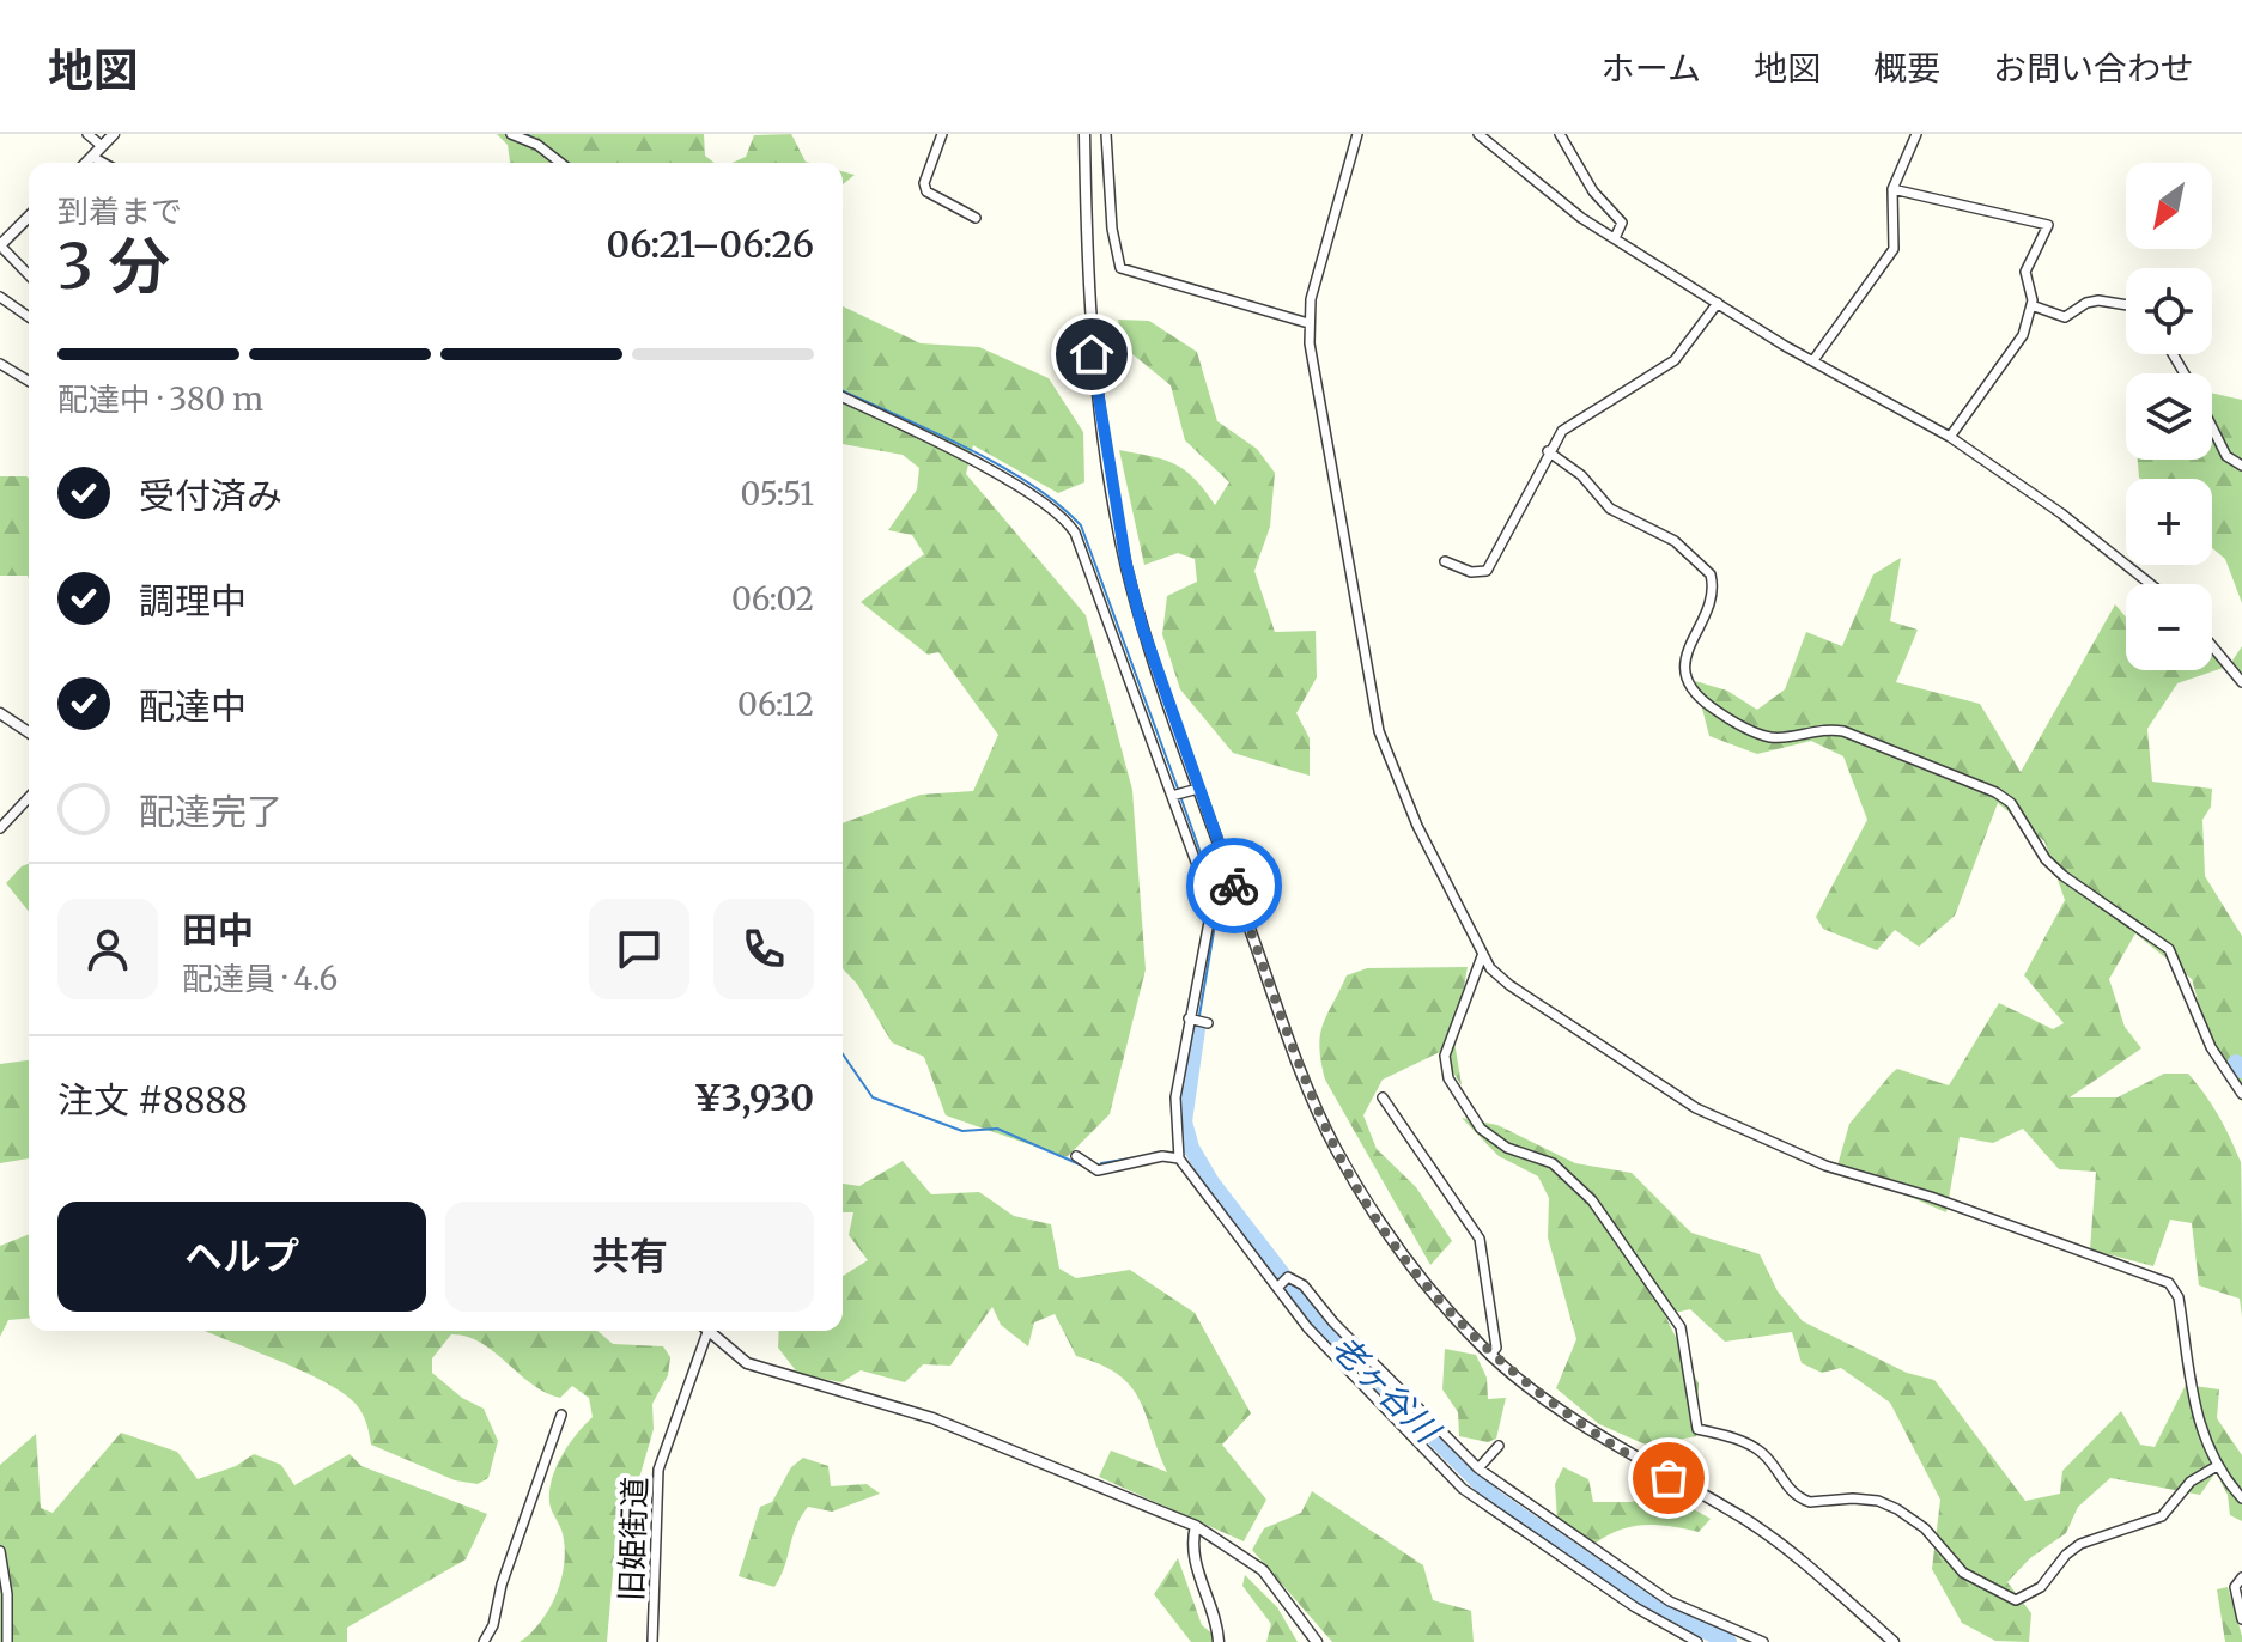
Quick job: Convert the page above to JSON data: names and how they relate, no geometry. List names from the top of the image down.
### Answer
{
  "streets": {
    "street": ["旧姫街道"]
  },
  "water": ["老ヶ谷川"],
  "north": "bottom left",
  "page": {
    "header": "地図",
    "nav": [
      "ホーム",
      "地図",
      "概要",
      "お問い合わせ"
    ],
    "map_buttons": ["+", "−"],
    "heading": ["3 分", "到着まで", "06:21–06:26"],
    "panel": [
      "田中",
      "配達員 · 4.6",
      "注文 #8888",
      "¥3,930"
    ],
    "bar": "配達中 · 380 m",
    "list": [
      ["受付済み", "05:51"],
      ["調理中", "06:02"],
      ["配達中", "06:12"],
      "配達完了"
    ],
    "buttons": ["ヘルプ", "共有"]
  }
}
